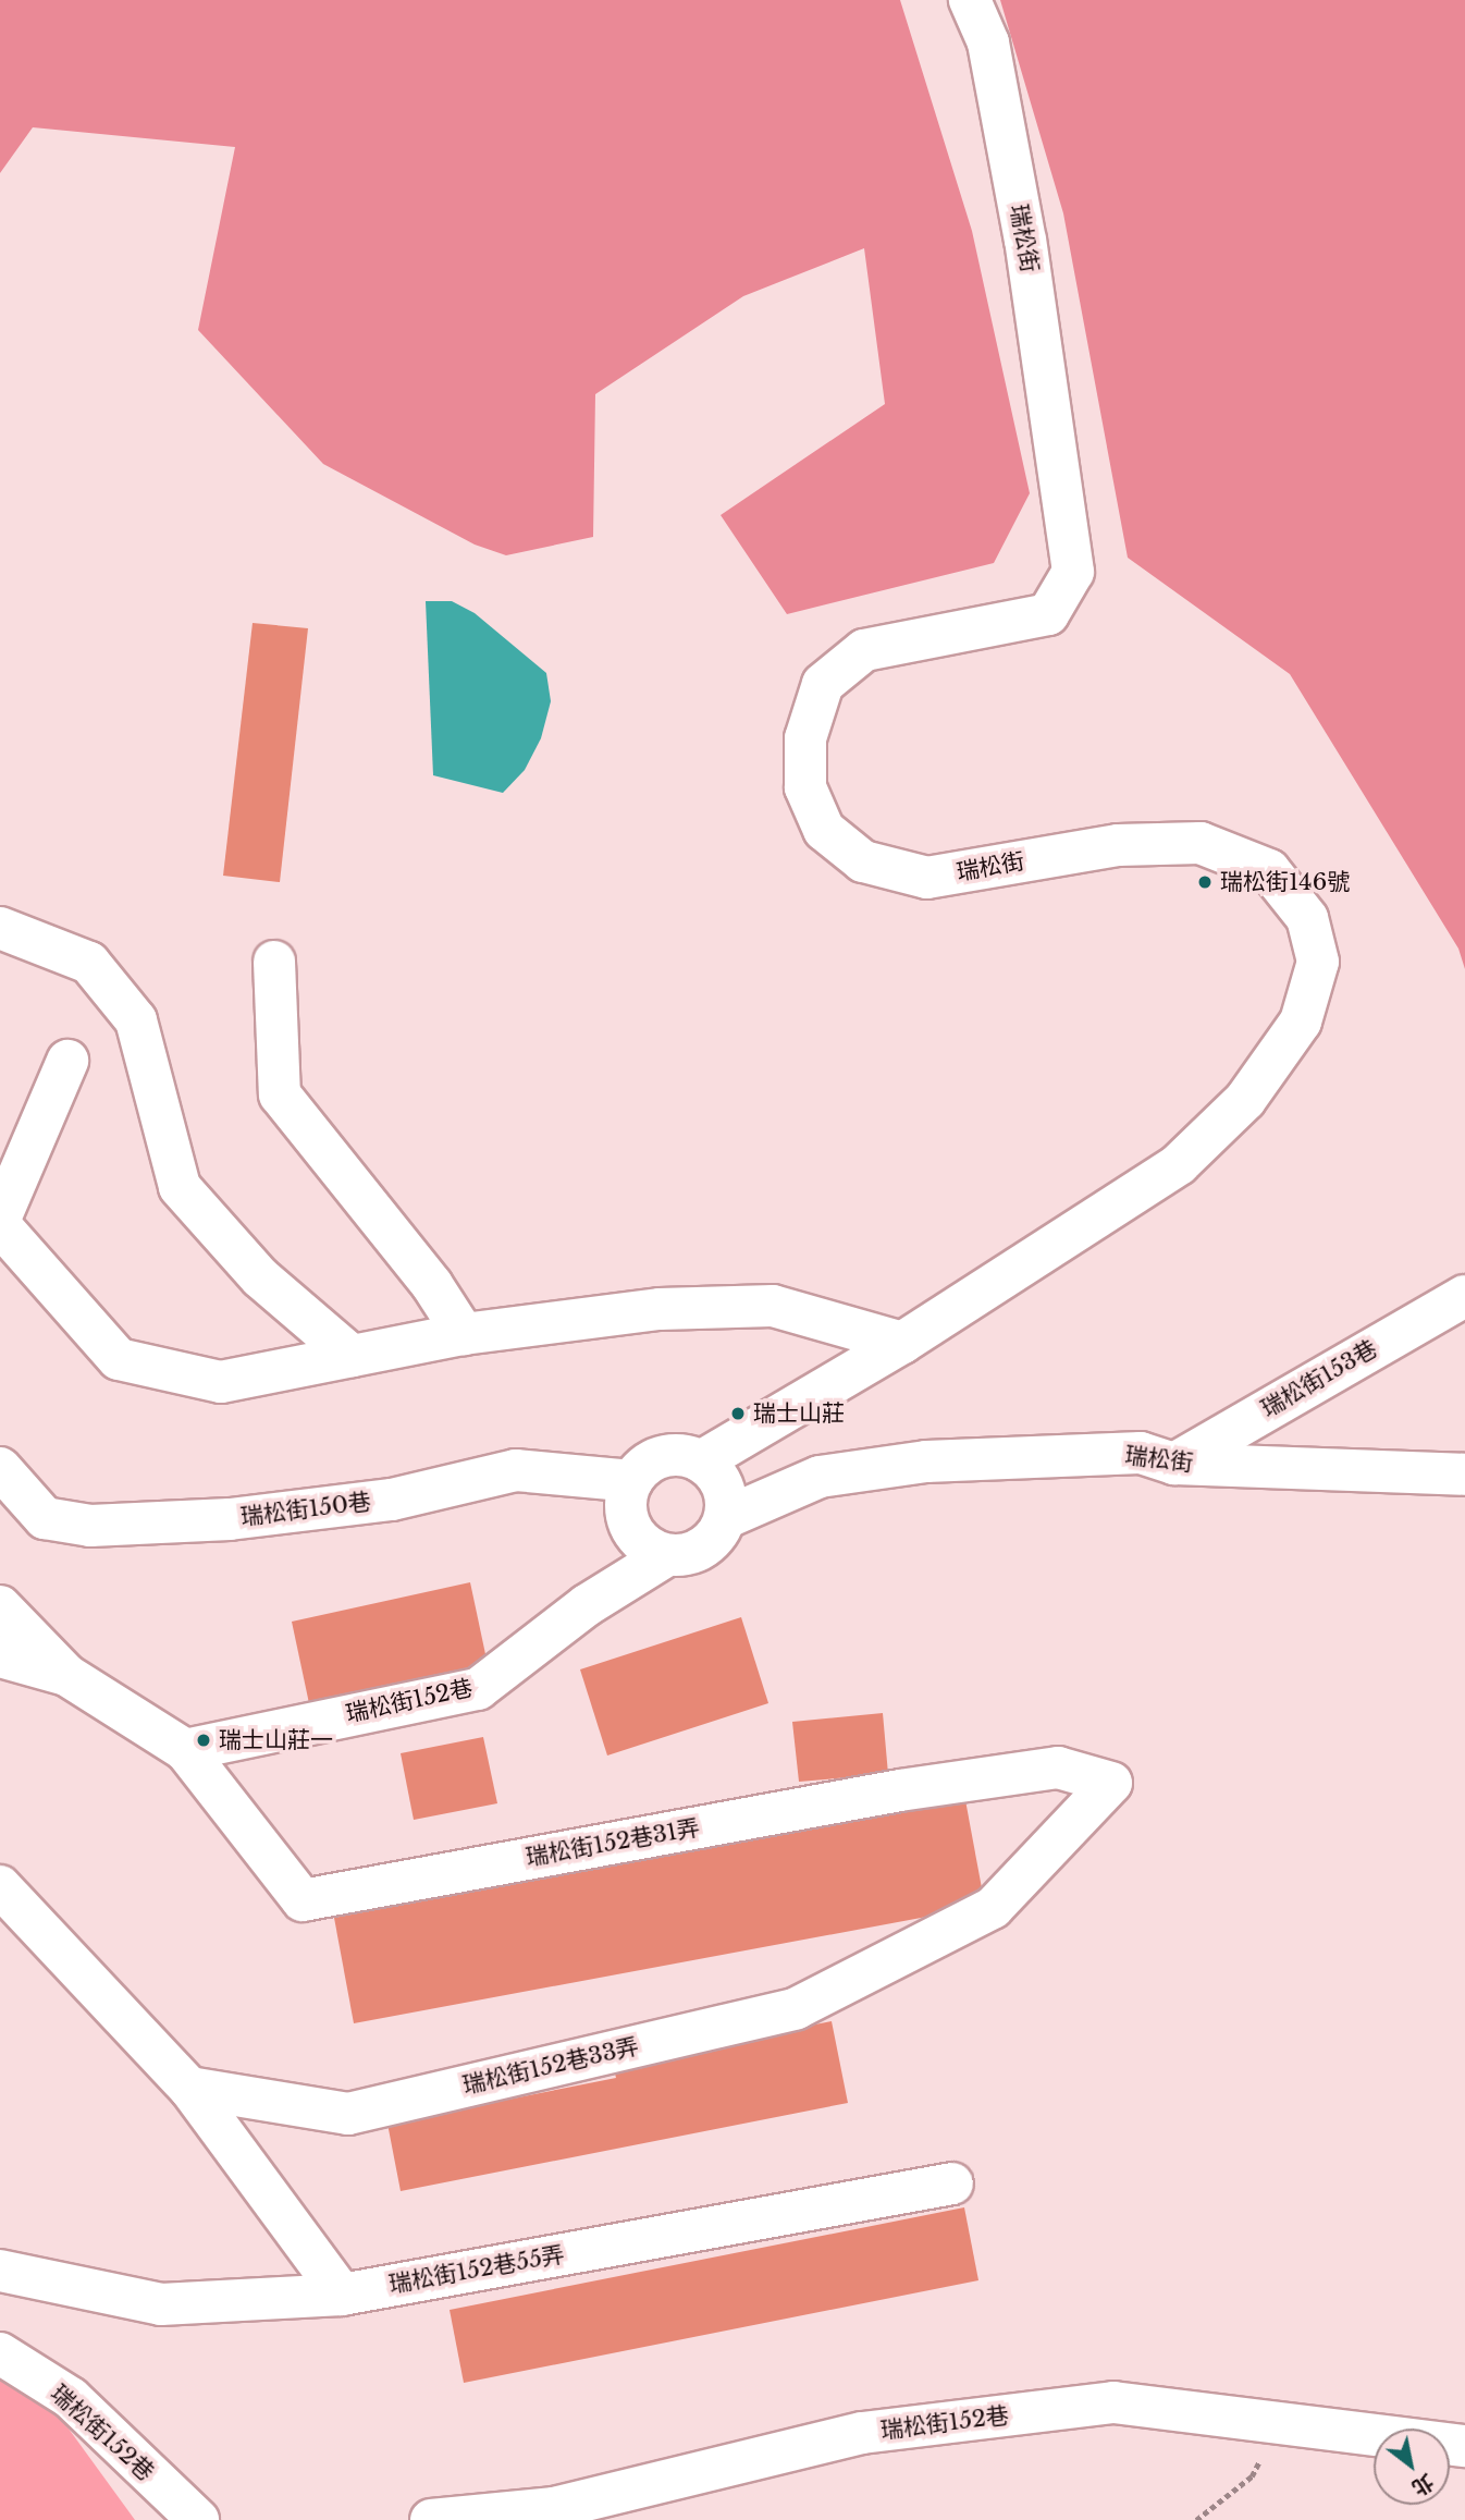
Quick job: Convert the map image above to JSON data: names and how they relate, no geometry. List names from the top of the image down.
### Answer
{
  "streets": {
    "street": [
      "瑞松街",
      "瑞松街153巷",
      "瑞松街150巷",
      "瑞松街152巷",
      "瑞松街152巷31弄",
      "瑞松街152巷33弄",
      "瑞松街152巷55弄"
    ]
  },
  "crossings": [
    ["瑞松街", "瑞松街153巷"],
    ["瑞松街", "瑞松街150巷"],
    ["瑞松街", "瑞松街152巷"],
    ["瑞松街150巷", "瑞松街152巷"],
    ["瑞松街152巷", "瑞松街152巷31弄"],
    ["瑞松街152巷31弄", "瑞松街152巷33弄"]
  ],
  "places": ["瑞松街146號", "瑞士山莊", "瑞士山莊一"],
  "north": "bottom right"
}
